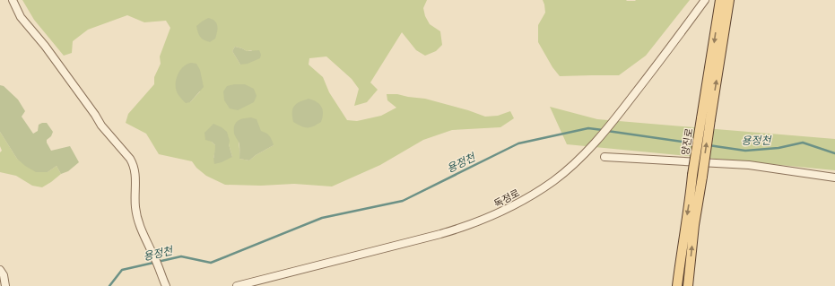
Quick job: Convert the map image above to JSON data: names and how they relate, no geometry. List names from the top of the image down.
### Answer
{
  "streets": {
    "main road": ["양진로"],
    "street": ["독정로"]
  },
  "water": ["용정천"]
}
